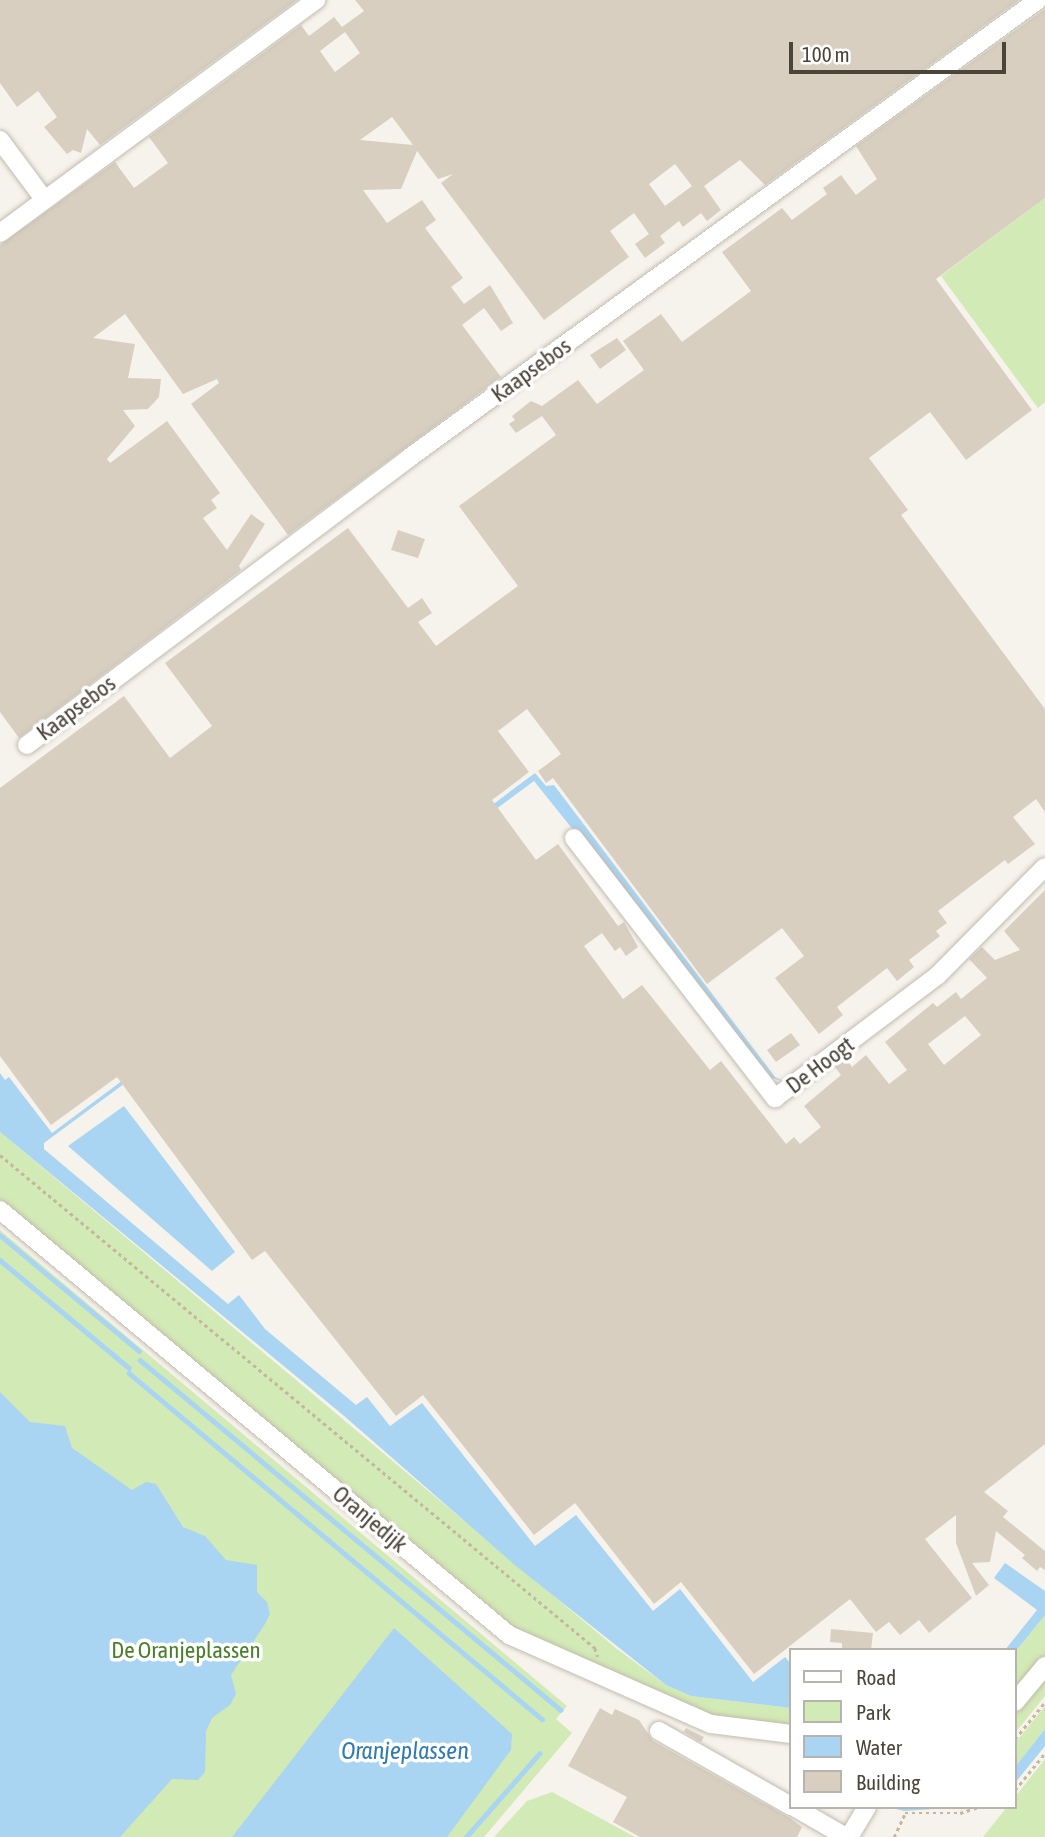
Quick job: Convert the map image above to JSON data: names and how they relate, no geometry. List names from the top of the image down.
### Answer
{
  "streets": {
    "street": ["Kaapsebos", "De Hoogt", "Oranjedijk"]
  },
  "water": ["Oranjeplassen"],
  "parks": ["De Oranjeplassen"],
  "legend": [
    "Road",
    "Park",
    "Water",
    "Building"
  ],
  "scale_bar": "100 m"
}
